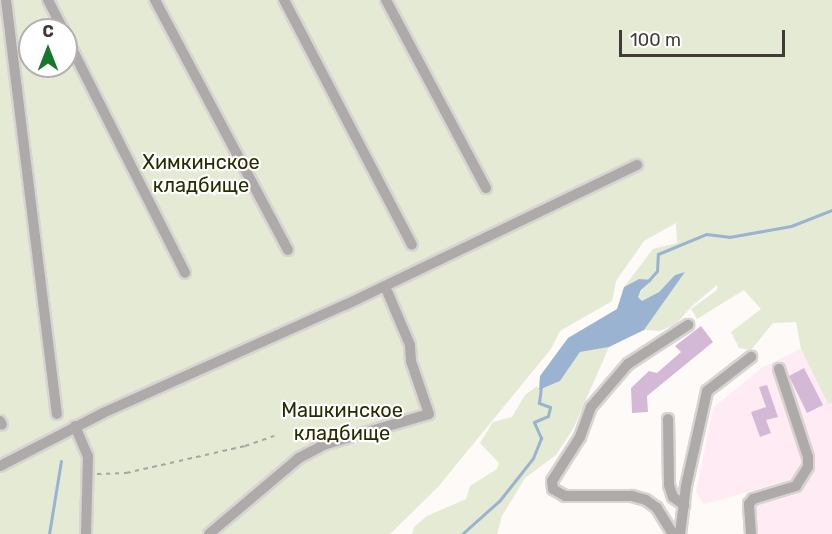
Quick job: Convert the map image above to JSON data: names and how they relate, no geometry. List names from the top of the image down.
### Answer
{
  "parks": ["Химкинское кладбище", "Машкинское кладбище"],
  "scale_bar": "100 m",
  "north": "top"
}
